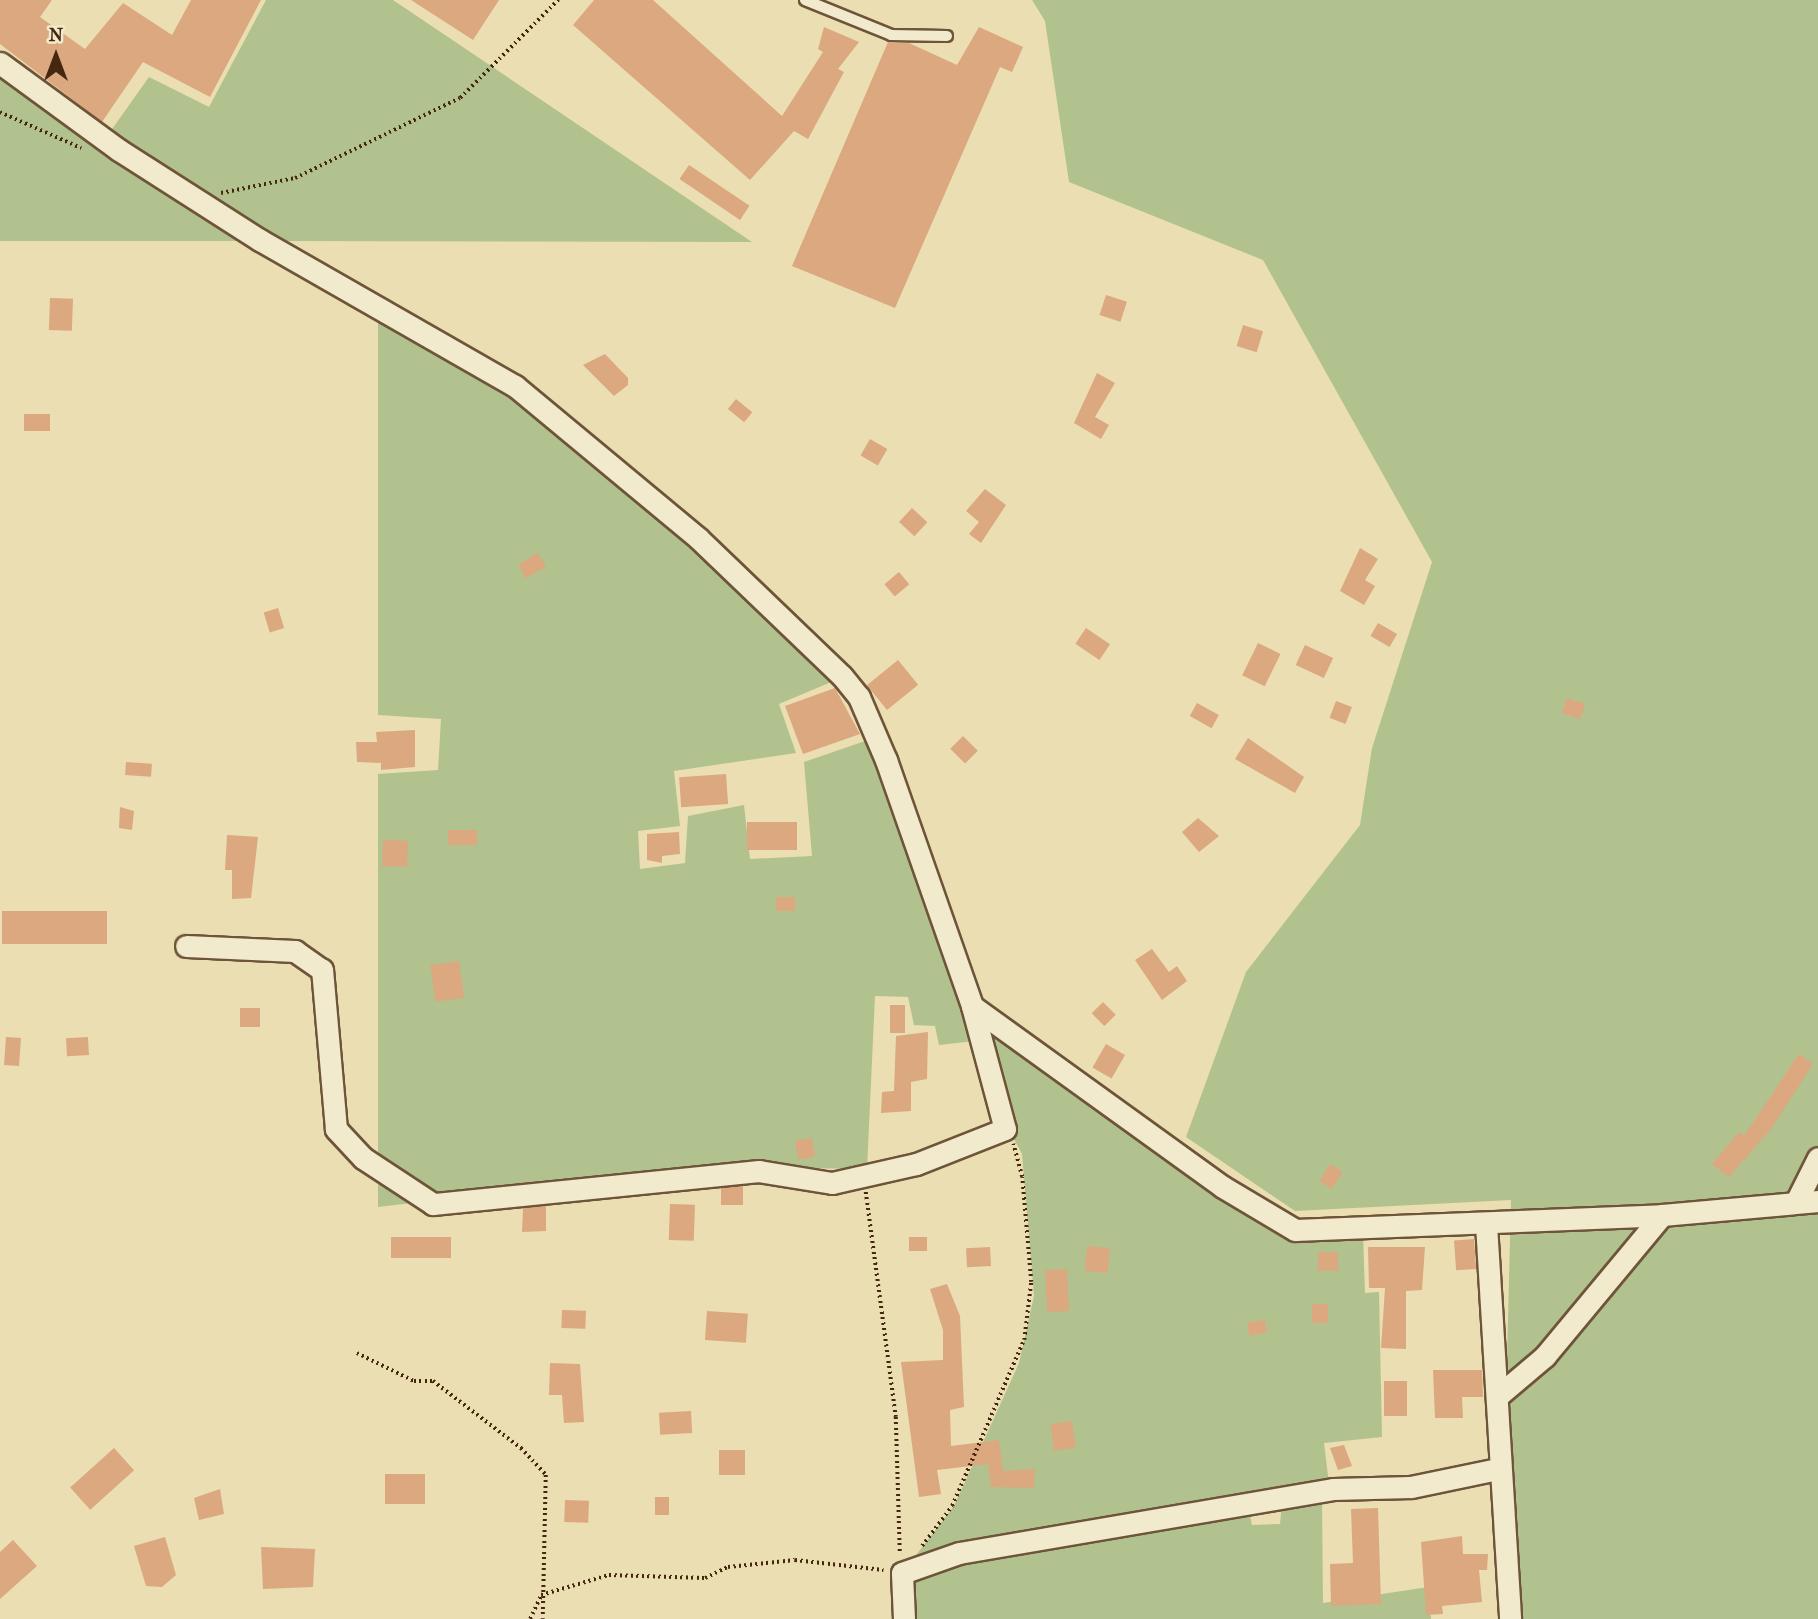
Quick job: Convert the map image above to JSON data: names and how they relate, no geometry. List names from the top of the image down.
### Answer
{
  "north": "top"
}
